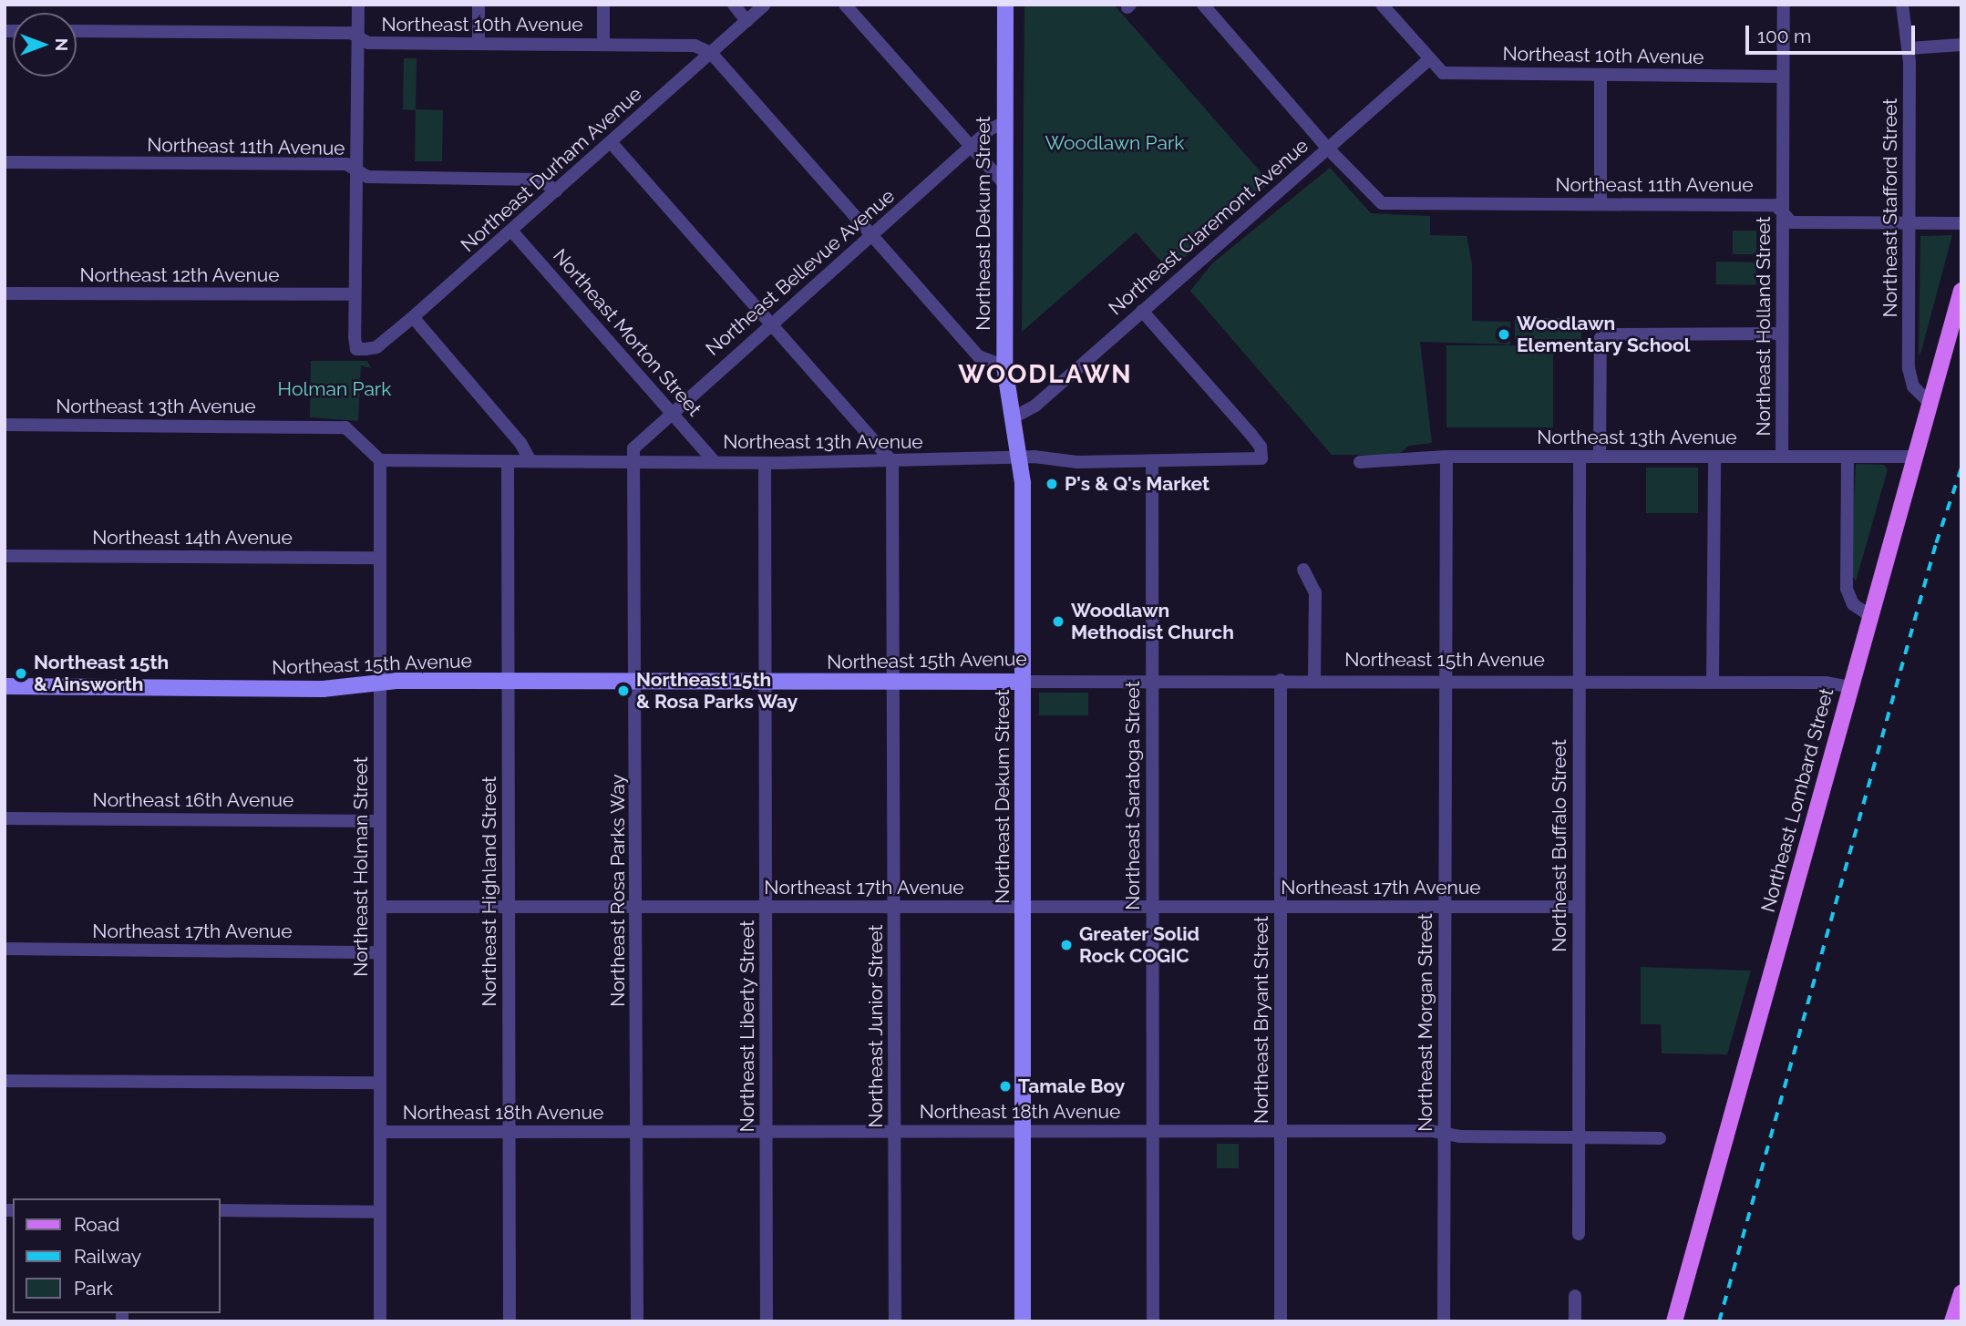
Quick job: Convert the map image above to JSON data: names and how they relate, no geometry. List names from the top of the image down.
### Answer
{
  "streets": {
    "main road": ["Northeast Lombard Street"],
    "street": [
      "Northeast 10th Avenue",
      "Northeast 11th Avenue",
      "Northeast Durham Avenue",
      "Northeast Stafford Street",
      "Northeast Dekum Street",
      "Northeast Claremont Avenue",
      "Northeast Bellevue Avenue",
      "Northeast 12th Avenue",
      "Northeast Holland Street",
      "Northeast Morton Street",
      "Northeast 13th Avenue",
      "Northeast 14th Avenue",
      "Northeast 15th Avenue",
      "Northeast Saratoga Street",
      "Northeast 16th Avenue",
      "Northeast Buffalo Street",
      "Northeast Holman Street",
      "Northeast 17th Avenue",
      "Northeast Rosa Parks Way",
      "Northeast Highland Street",
      "Northeast Bryant Street",
      "Northeast Morgan Street",
      "Northeast Liberty Street",
      "Northeast Junior Street",
      "Northeast 18th Avenue"
    ]
  },
  "crossings": [
    ["Northeast 10th Avenue", "Northeast Durham Avenue"],
    ["Northeast 10th Avenue", "Northeast Claremont Avenue"],
    ["Northeast 10th Avenue", "Northeast Holland Street"],
    ["Northeast 11th Avenue", "Northeast Durham Avenue"],
    ["Northeast 11th Avenue", "Northeast Stafford Street"],
    ["Northeast 11th Avenue", "Northeast Claremont Avenue"],
    ["Northeast 11th Avenue", "Northeast Holland Street"],
    ["Northeast Durham Avenue", "Northeast 12th Avenue"],
    ["Northeast Durham Avenue", "Northeast Morton Street"],
    ["Northeast Stafford Street", "Northeast Lombard Street"],
    ["Northeast Dekum Street", "Northeast Claremont Avenue"],
    ["Northeast Dekum Street", "Northeast Bellevue Avenue"],
    ["Northeast Dekum Street", "Northeast 13th Avenue"],
    ["Northeast Dekum Street", "Northeast 15th Avenue"],
    ["Northeast Dekum Street", "Northeast 17th Avenue"],
    ["Northeast Dekum Street", "Northeast 18th Avenue"],
    ["Northeast Claremont Avenue", "Northeast 13th Avenue"],
    ["Northeast Bellevue Avenue", "Northeast Morton Street"],
    ["Northeast Bellevue Avenue", "Northeast 13th Avenue"],
    ["Northeast Bellevue Avenue", "Northeast Rosa Parks Way"],
    ["Northeast Holland Street", "Northeast 13th Avenue"],
    ["Northeast Morton Street", "Northeast 13th Avenue"],
    ["Northeast 13th Avenue", "Northeast Saratoga Street"],
    ["Northeast 13th Avenue", "Northeast Lombard Street"],
    ["Northeast 13th Avenue", "Northeast Buffalo Street"],
    ["Northeast 13th Avenue", "Northeast Holman Street"],
    ["Northeast 13th Avenue", "Northeast Rosa Parks Way"],
    ["Northeast 13th Avenue", "Northeast Highland Street"],
    ["Northeast 13th Avenue", "Northeast Morgan Street"],
    ["Northeast 13th Avenue", "Northeast Liberty Street"],
    ["Northeast 13th Avenue", "Northeast Junior Street"],
    ["Northeast 14th Avenue", "Northeast Holman Street"],
    ["Northeast 15th Avenue", "Northeast Saratoga Street"],
    ["Northeast 15th Avenue", "Northeast Lombard Street"],
    ["Northeast 15th Avenue", "Northeast Buffalo Street"],
    ["Northeast 15th Avenue", "Northeast Holman Street"],
    ["Northeast 15th Avenue", "Northeast Rosa Parks Way"],
    ["Northeast 15th Avenue", "Northeast Highland Street"],
    ["Northeast 15th Avenue", "Northeast Bryant Street"],
    ["Northeast 15th Avenue", "Northeast Morgan Street"],
    ["Northeast 15th Avenue", "Northeast Liberty Street"],
    ["Northeast 15th Avenue", "Northeast Junior Street"],
    ["Northeast Saratoga Street", "Northeast 17th Avenue"],
    ["Northeast Saratoga Street", "Northeast 18th Avenue"],
    ["Northeast 16th Avenue", "Northeast Holman Street"],
    ["Northeast Buffalo Street", "Northeast 17th Avenue"],
    ["Northeast Buffalo Street", "Northeast 18th Avenue"],
    ["Northeast Holman Street", "Northeast 17th Avenue"],
    ["Northeast Holman Street", "Northeast 18th Avenue"],
    ["Northeast 17th Avenue", "Northeast Rosa Parks Way"],
    ["Northeast 17th Avenue", "Northeast Highland Street"],
    ["Northeast 17th Avenue", "Northeast Bryant Street"],
    ["Northeast 17th Avenue", "Northeast Morgan Street"],
    ["Northeast 17th Avenue", "Northeast Liberty Street"],
    ["Northeast 17th Avenue", "Northeast Junior Street"],
    ["Northeast Rosa Parks Way", "Northeast 18th Avenue"],
    ["Northeast Highland Street", "Northeast 18th Avenue"],
    ["Northeast Bryant Street", "Northeast 18th Avenue"],
    ["Northeast Morgan Street", "Northeast 18th Avenue"],
    ["Northeast Liberty Street", "Northeast 18th Avenue"],
    ["Northeast Junior Street", "Northeast 18th Avenue"]
  ],
  "districts": ["WOODLAWN"],
  "parks": ["Woodlawn Park", "Holman Park"],
  "places": [
    "Woodlawn Elementary School",
    "P's & Q's Market",
    "Woodlawn Methodist Church",
    "Northeast 15th & Ainsworth",
    "Northeast 15th & Rosa Parks Way",
    "Greater Solid Rock COGIC",
    "Tamale Boy"
  ],
  "legend": ["Road", "Railway", "Park"],
  "scale_bar": "100 m",
  "north": "right"
}
